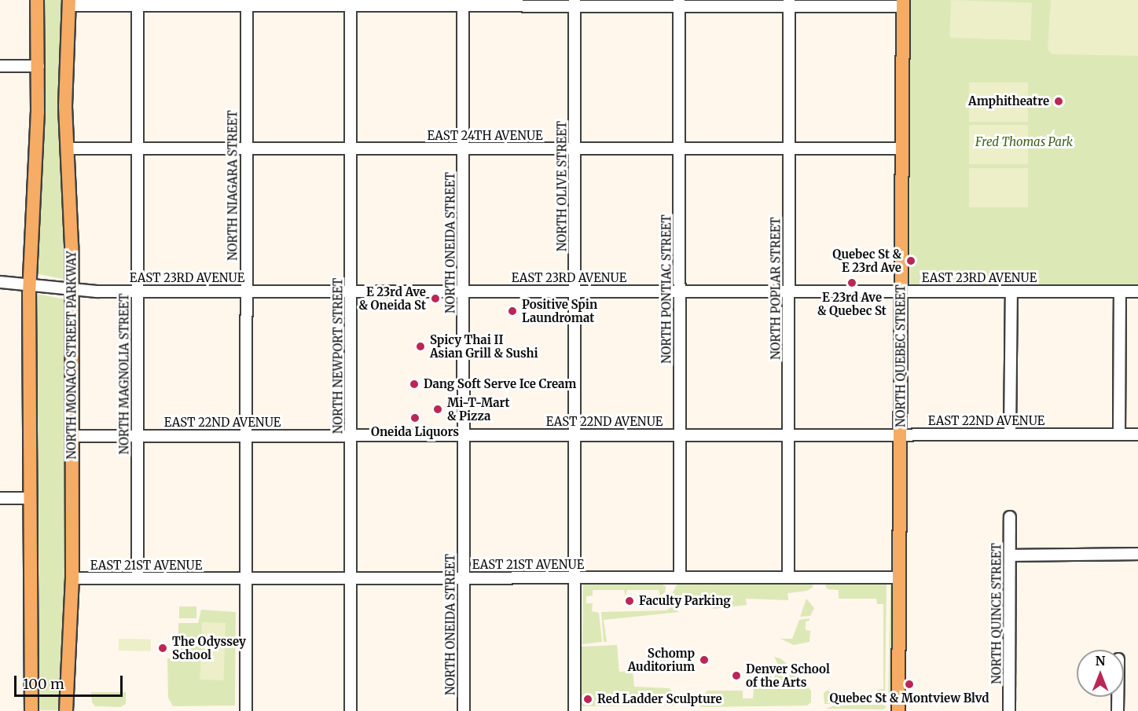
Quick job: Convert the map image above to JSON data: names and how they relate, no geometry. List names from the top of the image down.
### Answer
{
  "streets": {
    "main road": ["NORTH MONACO STREET PARKWAY", "NORTH QUEBEC STREET"],
    "street": [
      "EAST 24TH AVENUE",
      "NORTH NIAGARA STREET",
      "NORTH OLIVE STREET",
      "NORTH ONEIDA STREET",
      "EAST 23RD AVENUE",
      "NORTH POPLAR STREET",
      "NORTH PONTIAC STREET",
      "NORTH NEWPORT STREET",
      "NORTH MAGNOLIA STREET",
      "EAST 22ND AVENUE",
      "EAST 21ST AVENUE",
      "NORTH QUINCE STREET"
    ]
  },
  "crossings": [
    ["EAST 24TH AVENUE", "NORTH NIAGARA STREET"],
    ["EAST 24TH AVENUE", "NORTH OLIVE STREET"],
    ["EAST 24TH AVENUE", "NORTH ONEIDA STREET"],
    ["EAST 24TH AVENUE", "NORTH POPLAR STREET"],
    ["EAST 24TH AVENUE", "NORTH PONTIAC STREET"],
    ["EAST 24TH AVENUE", "NORTH MONACO STREET PARKWAY"],
    ["EAST 24TH AVENUE", "NORTH NEWPORT STREET"],
    ["EAST 24TH AVENUE", "NORTH QUEBEC STREET"],
    ["EAST 24TH AVENUE", "NORTH MAGNOLIA STREET"],
    ["NORTH NIAGARA STREET", "EAST 23RD AVENUE"],
    ["NORTH NIAGARA STREET", "EAST 22ND AVENUE"],
    ["NORTH NIAGARA STREET", "EAST 21ST AVENUE"],
    ["NORTH OLIVE STREET", "EAST 23RD AVENUE"],
    ["NORTH OLIVE STREET", "EAST 22ND AVENUE"],
    ["NORTH OLIVE STREET", "EAST 21ST AVENUE"],
    ["NORTH ONEIDA STREET", "EAST 23RD AVENUE"],
    ["NORTH ONEIDA STREET", "EAST 22ND AVENUE"],
    ["NORTH ONEIDA STREET", "EAST 21ST AVENUE"],
    ["EAST 23RD AVENUE", "NORTH POPLAR STREET"],
    ["EAST 23RD AVENUE", "NORTH PONTIAC STREET"],
    ["EAST 23RD AVENUE", "NORTH MONACO STREET PARKWAY"],
    ["EAST 23RD AVENUE", "NORTH NEWPORT STREET"],
    ["EAST 23RD AVENUE", "NORTH QUEBEC STREET"],
    ["EAST 23RD AVENUE", "NORTH MAGNOLIA STREET"],
    ["NORTH POPLAR STREET", "EAST 22ND AVENUE"],
    ["NORTH POPLAR STREET", "EAST 21ST AVENUE"],
    ["NORTH PONTIAC STREET", "EAST 22ND AVENUE"],
    ["NORTH PONTIAC STREET", "EAST 21ST AVENUE"],
    ["NORTH MONACO STREET PARKWAY", "EAST 22ND AVENUE"],
    ["NORTH MONACO STREET PARKWAY", "EAST 21ST AVENUE"],
    ["NORTH NEWPORT STREET", "EAST 22ND AVENUE"],
    ["NORTH NEWPORT STREET", "EAST 21ST AVENUE"],
    ["NORTH QUEBEC STREET", "EAST 22ND AVENUE"],
    ["NORTH QUEBEC STREET", "EAST 21ST AVENUE"],
    ["NORTH MAGNOLIA STREET", "EAST 22ND AVENUE"],
    ["NORTH MAGNOLIA STREET", "EAST 21ST AVENUE"]
  ],
  "parks": ["Fred Thomas Park"],
  "places": [
    "Amphitheatre",
    "Quebec St & E 23rd Ave",
    "E 23rd Ave & Quebec St",
    "E 23rd Ave & Oneida St",
    "Positive Spin Laundromat",
    "Spicy Thai II Asian Grill & Sushi",
    "Dang Soft Serve Ice Cream",
    "Mi-T-Mart & Pizza",
    "Oneida Liquors",
    "Faculty Parking",
    "The Odyssey School",
    "Schomp Auditorium",
    "Denver School of the Arts",
    "Quebec St & Montview Blvd",
    "Red Ladder Sculpture"
  ],
  "scale_bar": "100 m",
  "north": "top"
}
